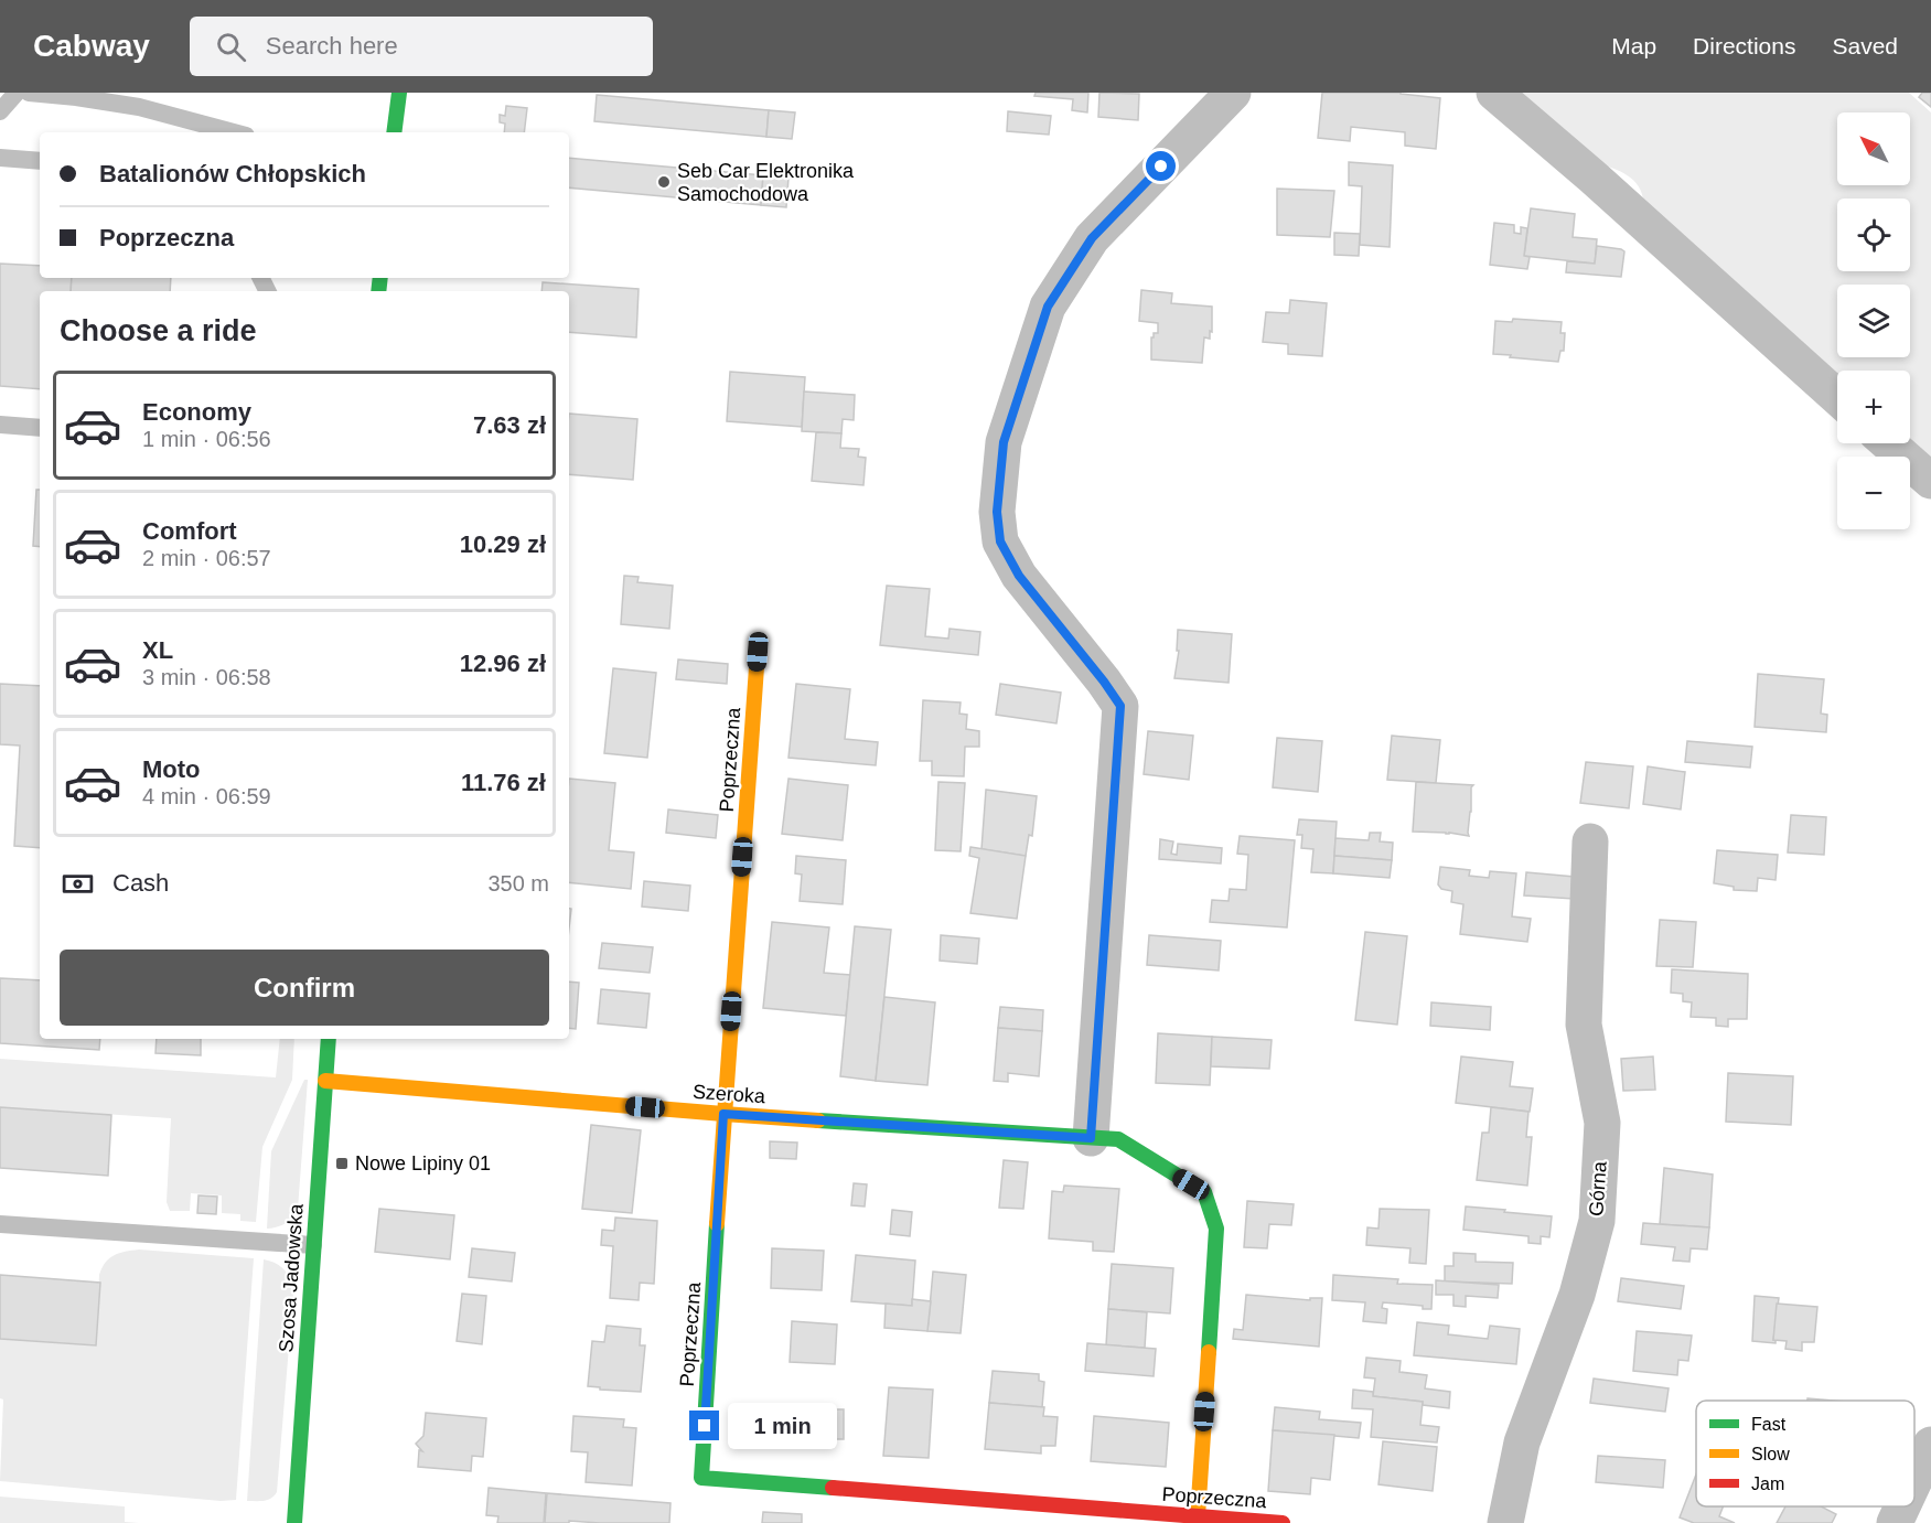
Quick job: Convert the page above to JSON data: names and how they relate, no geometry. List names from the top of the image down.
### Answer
{
  "streets": {
    "street": [
      "Poprzeczna",
      "Szeroka",
      "Górna",
      "Szosa Jadowska"
    ]
  },
  "crossings": [
    ["Poprzeczna", "Szeroka"],
    ["Szeroka", "Szosa Jadowska"]
  ],
  "places": {
    "other": ["Seb Car Elektronika Samochodowa"],
    "transit": ["Nowe Lipiny 01"]
  },
  "legend": ["Fast", "Slow", "Jam"],
  "north": "top left",
  "page": {
    "header": "Cabway",
    "search": "Search here",
    "nav": ["Map", "Directions", "Saved"],
    "map_buttons": ["+", "−"],
    "banner": ["Batalionów Chłopskich", "Poprzeczna"],
    "heading": "Choose a ride",
    "list": [
      {
        "name": "Economy",
        "note": "1 min · 06:56",
        "value": "7.63 zł"
      },
      {
        "name": "Comfort",
        "note": "2 min · 06:57",
        "value": "10.29 zł"
      },
      {
        "name": "XL",
        "note": "3 min · 06:58",
        "value": "12.96 zł"
      },
      {
        "name": "Moto",
        "note": "4 min · 06:59",
        "value": "11.76 zł"
      }
    ],
    "pay": ["Cash", "350 m"],
    "buttons": "Confirm",
    "bubble": "1 min"
  }
}
